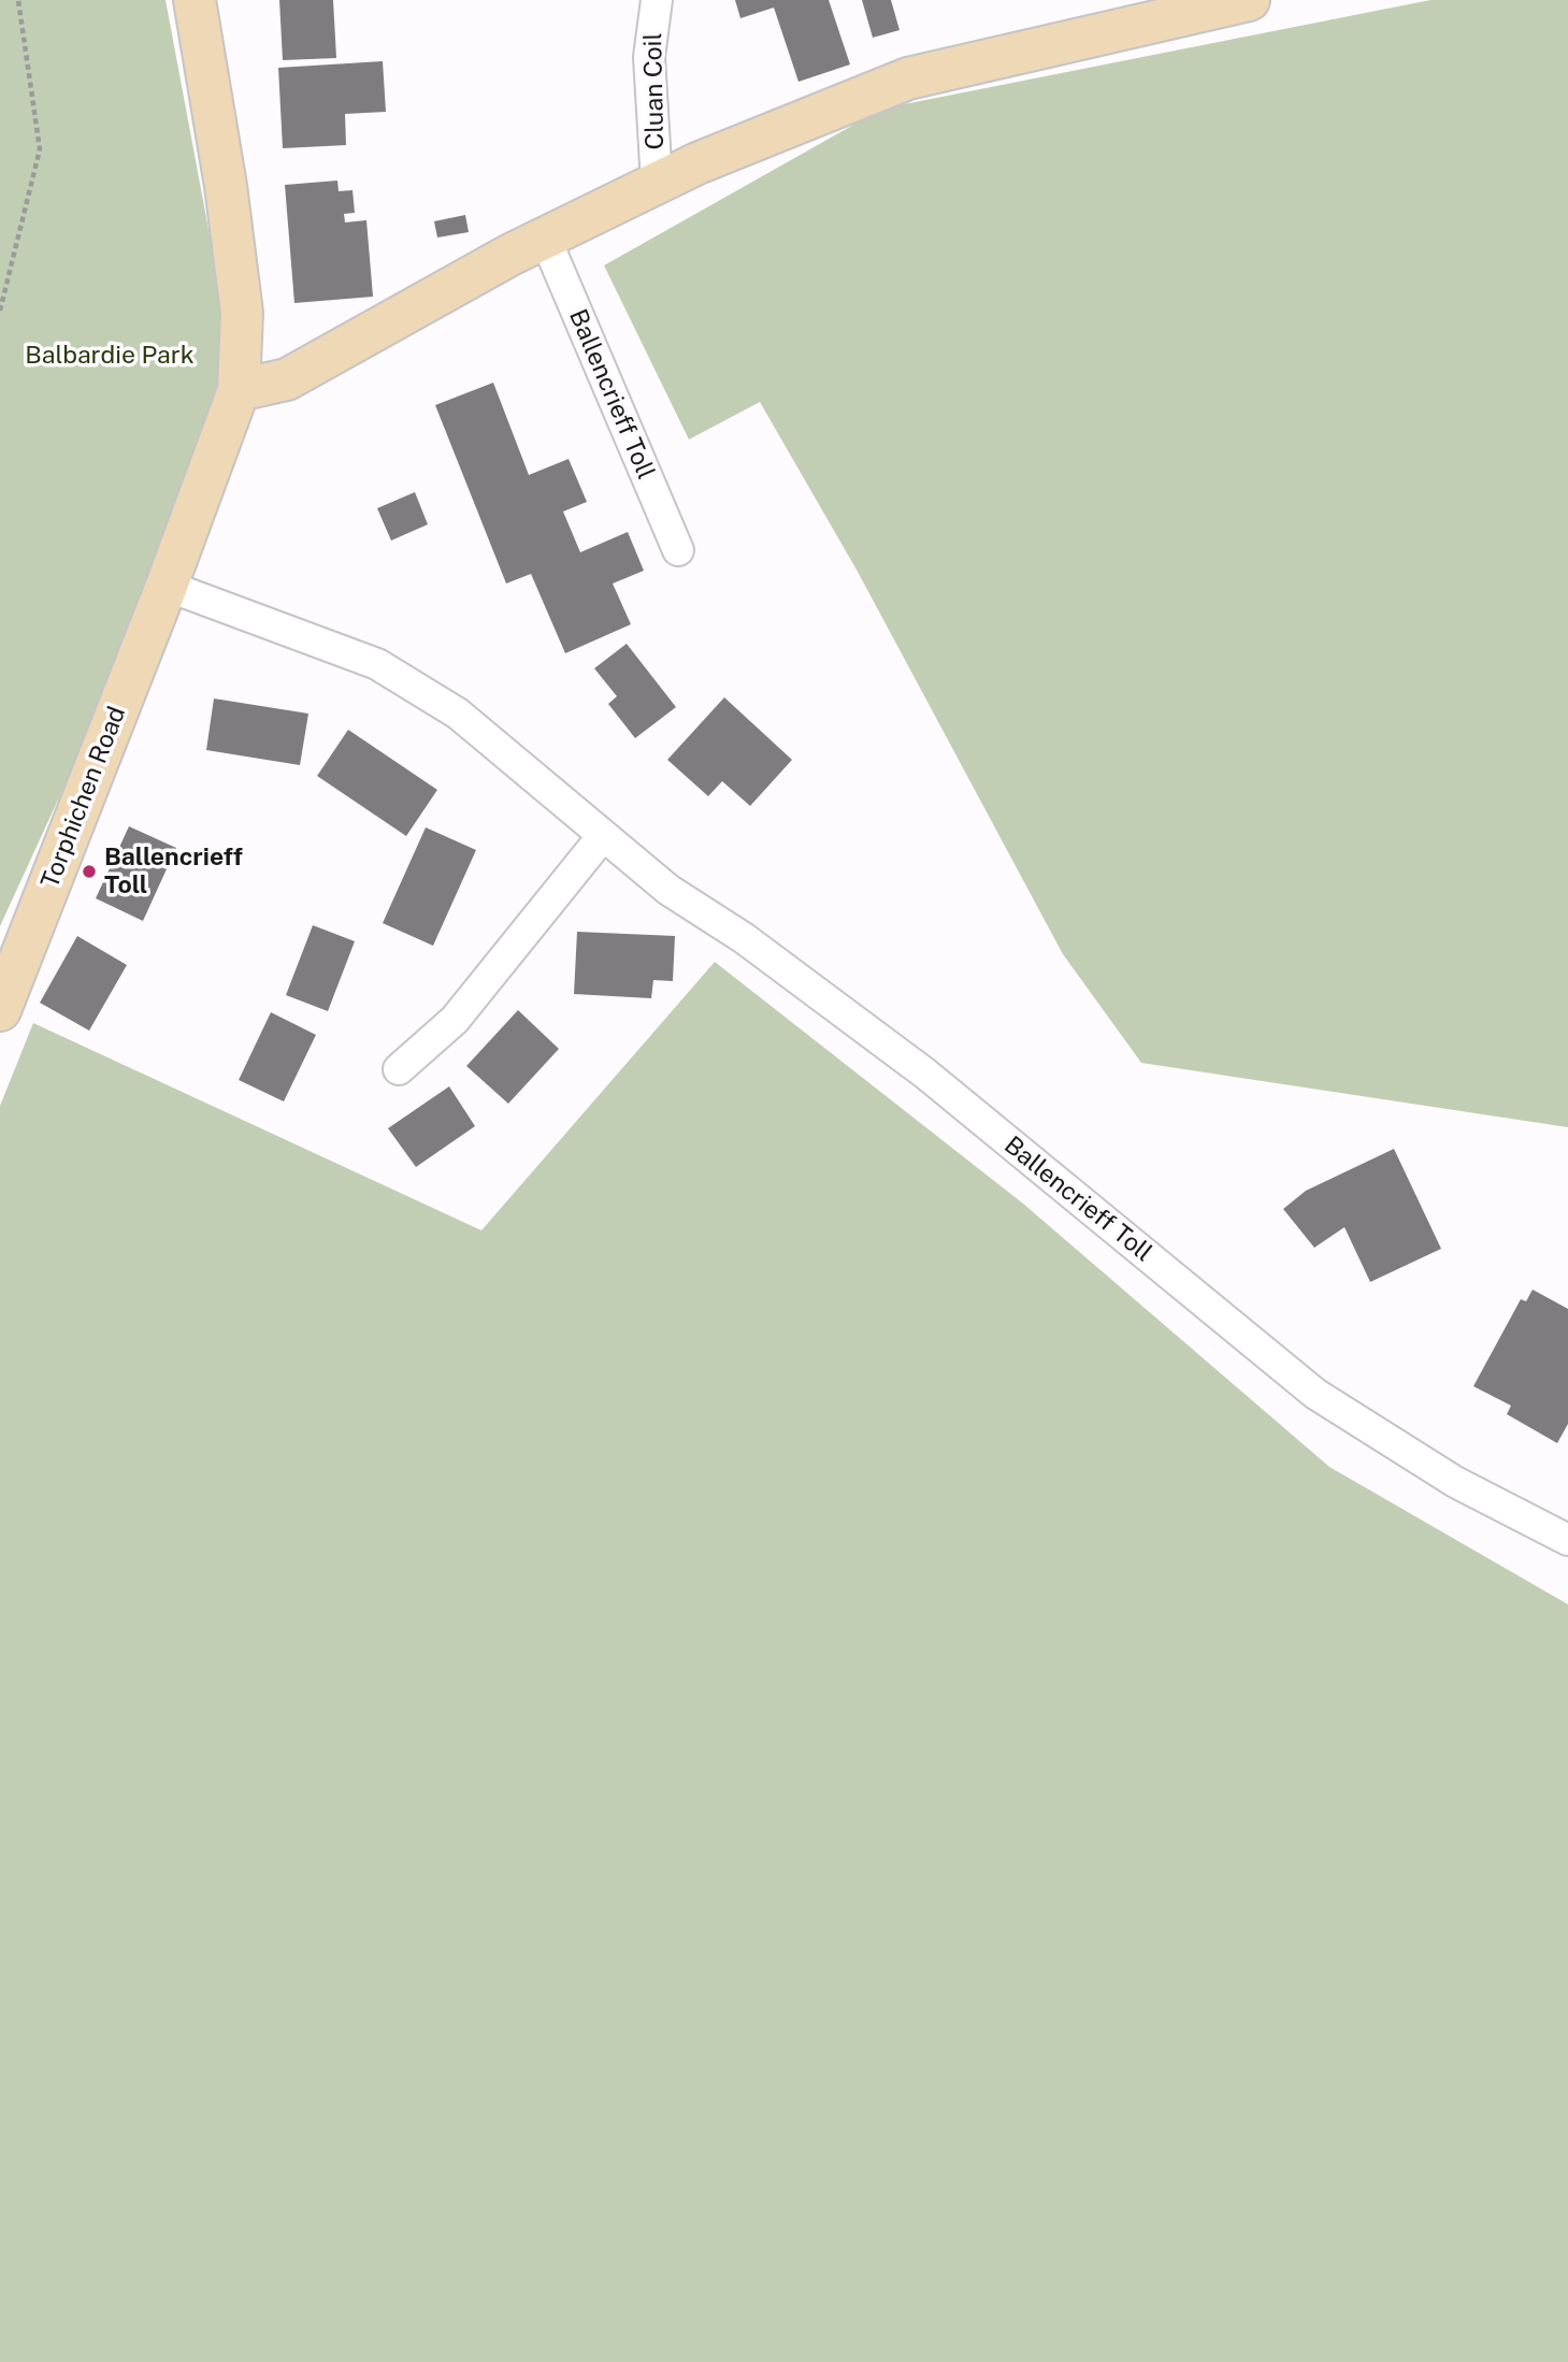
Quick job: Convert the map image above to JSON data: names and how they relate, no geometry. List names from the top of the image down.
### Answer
{
  "streets": {
    "street": ["Cluan Coil", "Ballencrieff Toll", "Torphichen Road"]
  },
  "crossings": [
    ["Ballencrieff Toll", "Torphichen Road"]
  ],
  "parks": ["Balbardie Park"],
  "places": ["Ballencrieff Toll"]
}
